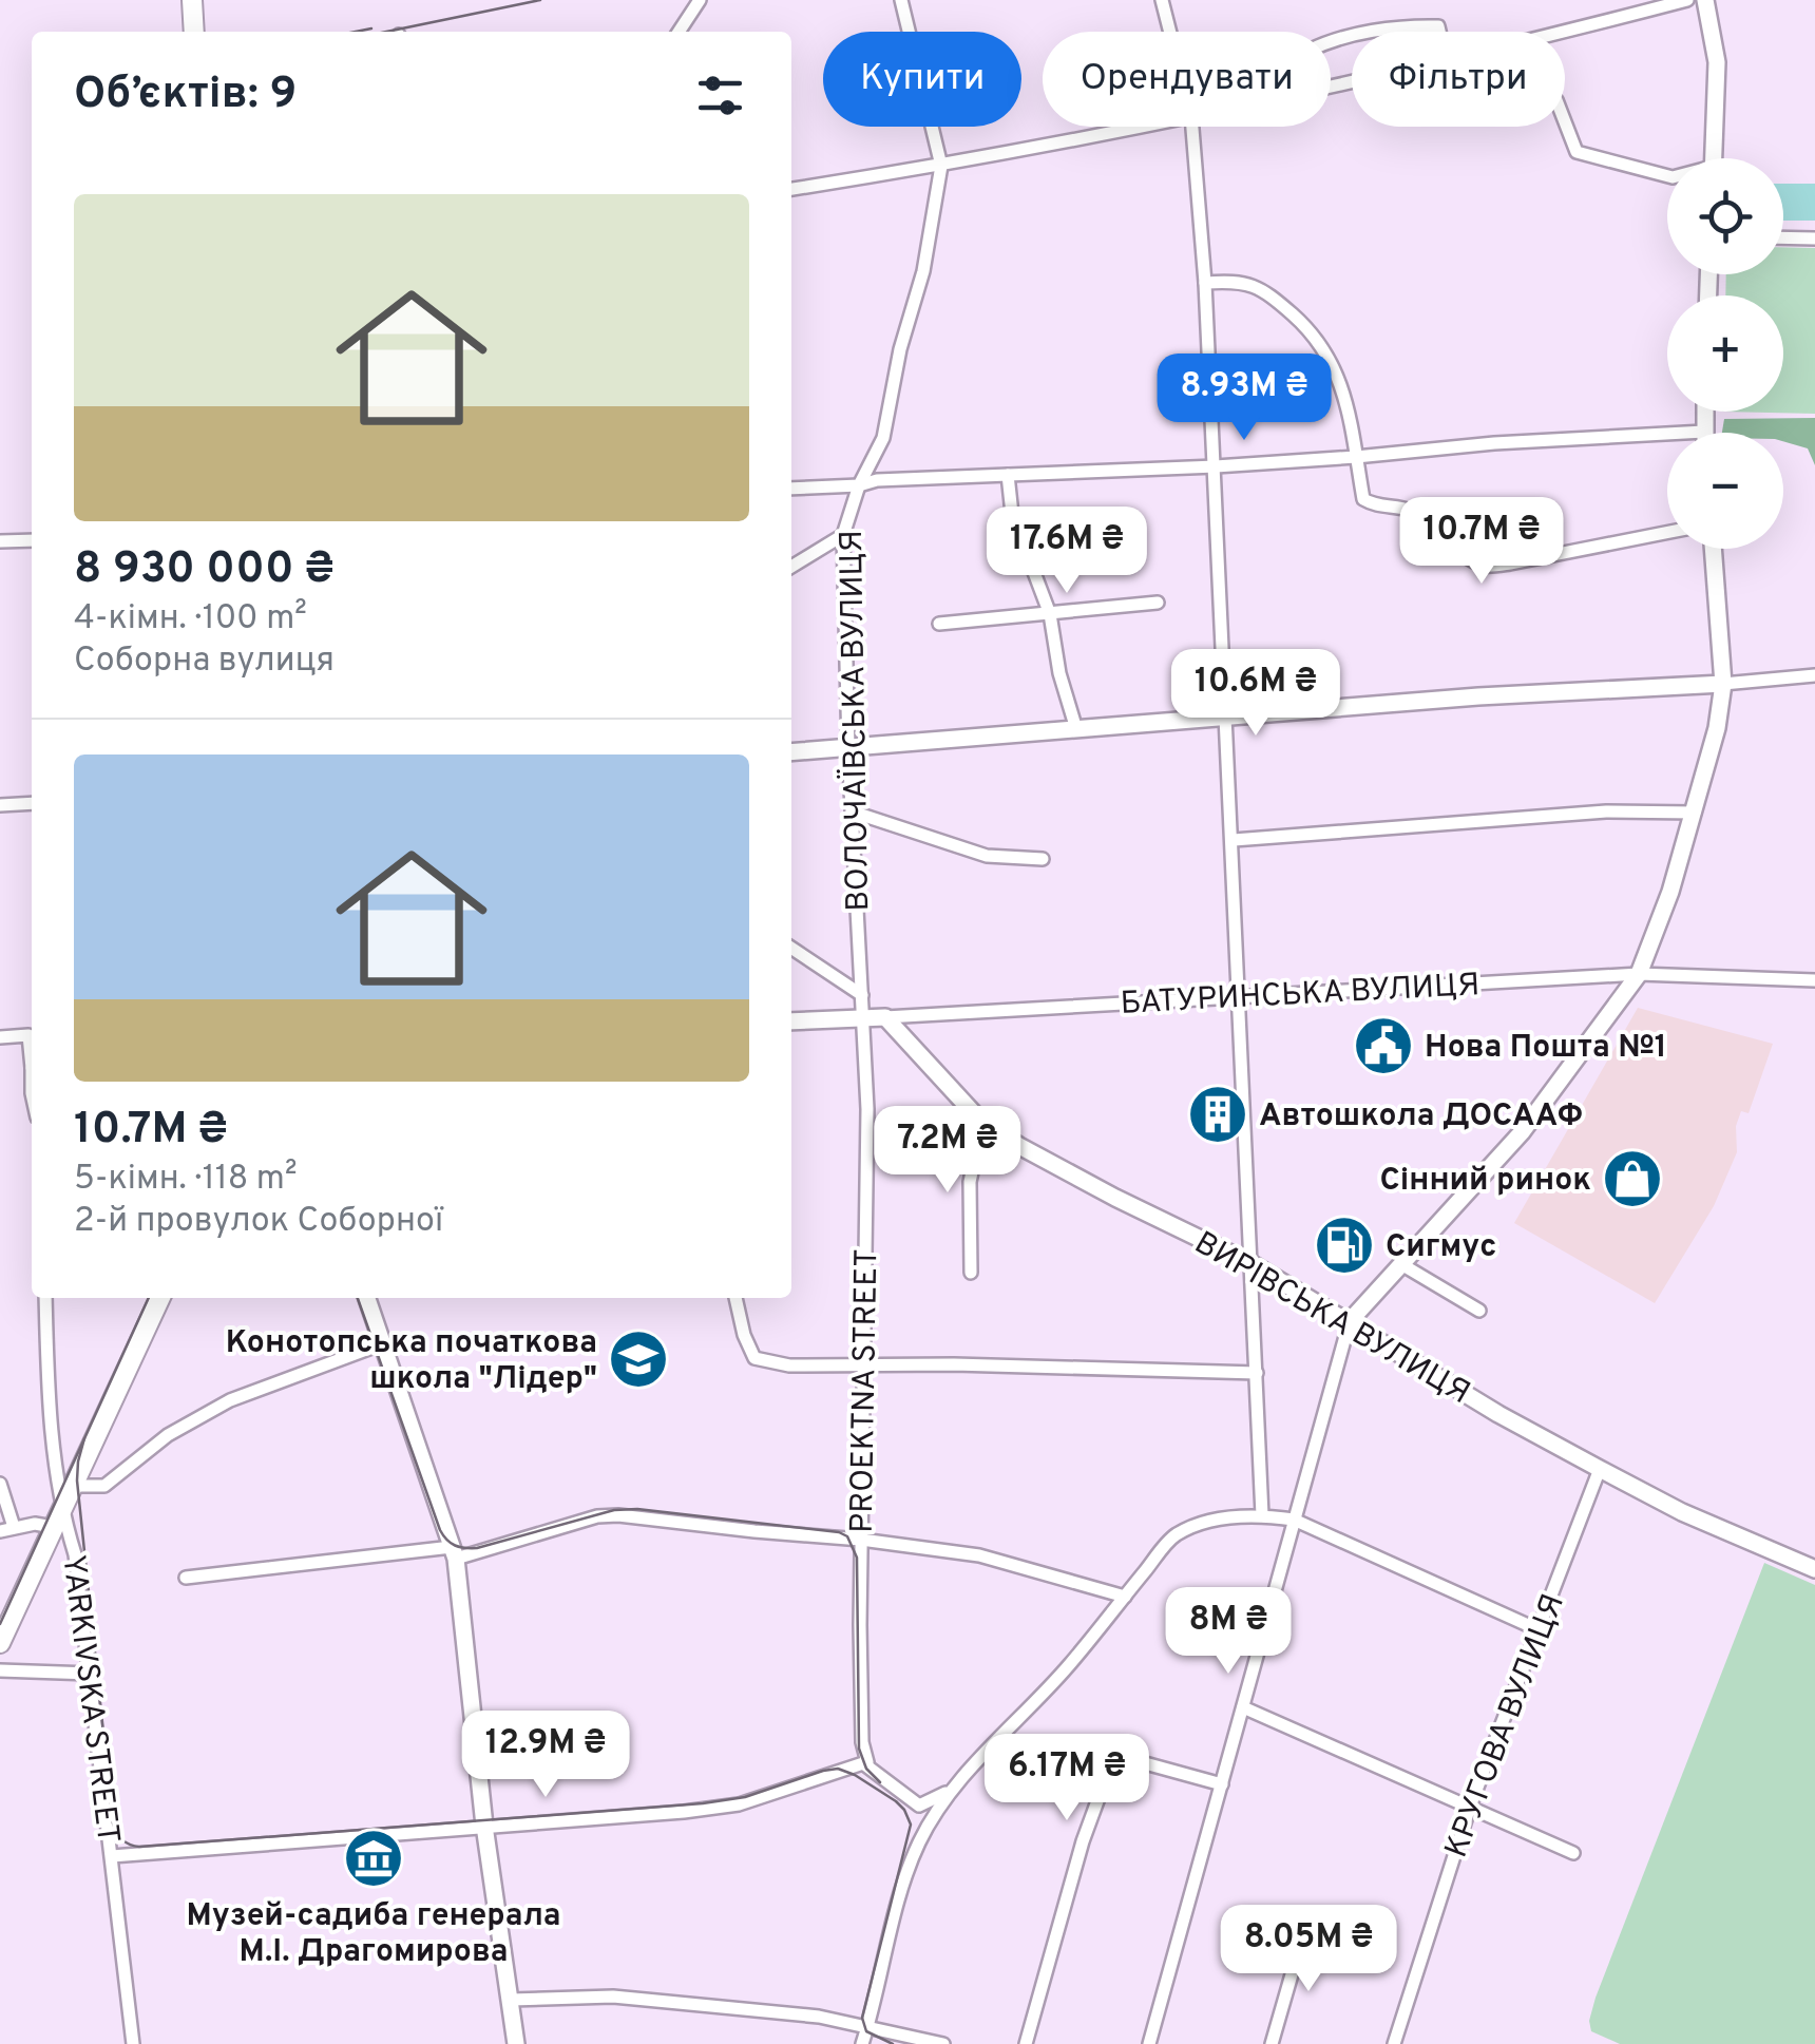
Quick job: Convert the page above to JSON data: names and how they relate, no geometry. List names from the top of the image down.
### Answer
{
  "streets": {
    "main road": ["БАТУРИНСЬКА ВУЛИЦЯ", "ВИРІВСЬКА ВУЛИЦЯ"],
    "street": [
      "ВОЛОЧАЇВСЬКА ВУЛИЦЯ",
      "PROEKTNA STREET",
      "YARKIVSKA STREET",
      "КРУГОВА ВУЛИЦЯ"
    ]
  },
  "crossings": [
    ["ВОЛОЧАЇВСЬКА ВУЛИЦЯ", "БАТУРИНСЬКА ВУЛИЦЯ"],
    ["ВОЛОЧАЇВСЬКА ВУЛИЦЯ", "PROEKTNA STREET"],
    ["БАТУРИНСЬКА ВУЛИЦЯ", "ВИРІВСЬКА ВУЛИЦЯ"],
    ["БАТУРИНСЬКА ВУЛИЦЯ", "PROEKTNA STREET"],
    ["ВИРІВСЬКА ВУЛИЦЯ", "КРУГОВА ВУЛИЦЯ"]
  ],
  "places": {
    "public building": ["Нова Пошта №1"],
    "building": ["Автошкола ДОСААФ"],
    "shop": ["Сінний ринок"],
    "fuel station": ["Сигмус"],
    "school or university": ["Конотопська початкова школа \"Лідер\""],
    "museum": ["Музей-садиба генерала М.І. Драгомирова"]
  },
  "page": {
    "chip": ["Купити", "Орендувати", "Фільтри"],
    "heading": "Об’єктів: 9",
    "map_buttons": ["+", "−"],
    "list": [
      {
        "name": "8 930 000 ₴",
        "note": "4-кімн. · 100 m² · Соборна вулиця"
      },
      {
        "name": "10.7M ₴",
        "note": "5-кімн. · 118 m² · 2-й провулок Соборної"
      }
    ],
    "price": [
      "8.93M ₴",
      "10.7M ₴",
      "17.6M ₴",
      "10.6M ₴",
      "7.2M ₴",
      "8M ₴",
      "12.9M ₴",
      "6.17M ₴",
      "8.05M ₴"
    ]
  }
}
